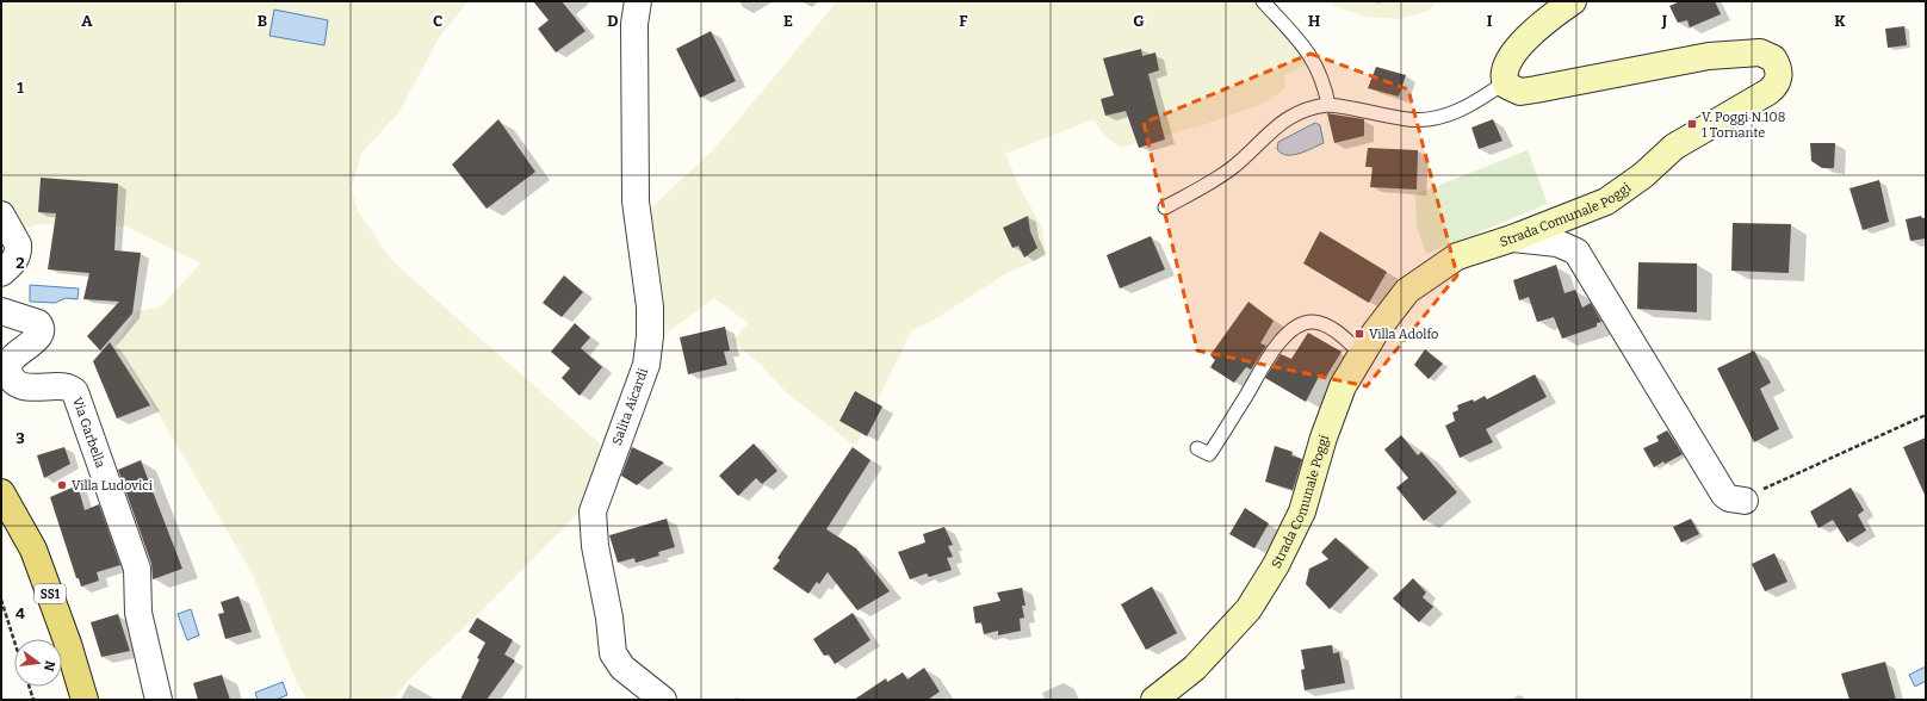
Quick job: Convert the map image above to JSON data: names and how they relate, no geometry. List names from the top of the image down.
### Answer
{
  "streets": {
    "main road": ["Strada Comunale Poggi", "SS1"],
    "street": ["Salita Aicardi", "Via Garbella"]
  },
  "places": {
    "transit": ["V. Poggi N.108 1 Tornante", "Villa Adolfo"],
    "other": ["Villa Ludovici"]
  },
  "north": "right",
  "grid": {
    "columns": [
      "A",
      "B",
      "C",
      "D",
      "E",
      "F",
      "G",
      "H",
      "I",
      "J",
      "K"
    ],
    "rows": [
      "1",
      "2",
      "3",
      "4"
    ]
  }
}
